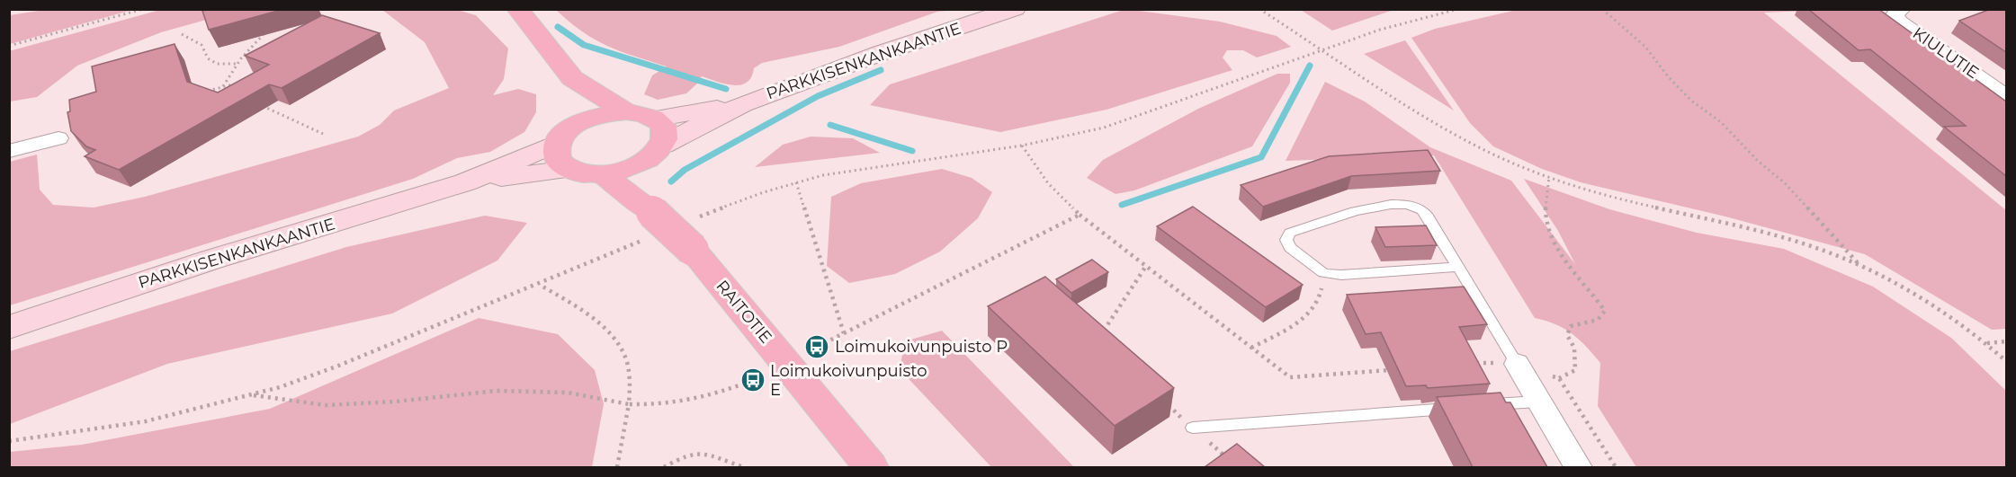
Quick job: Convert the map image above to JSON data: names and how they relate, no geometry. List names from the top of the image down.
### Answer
{
  "streets": {
    "main road": ["PARKKISENKANKAANTIE", "RAITOTIE"],
    "street": ["KIULUTIE"]
  },
  "places": {
    "bus stop": ["Loimukoivunpuisto P", "Loimukoivunpuisto E"]
  }
}
